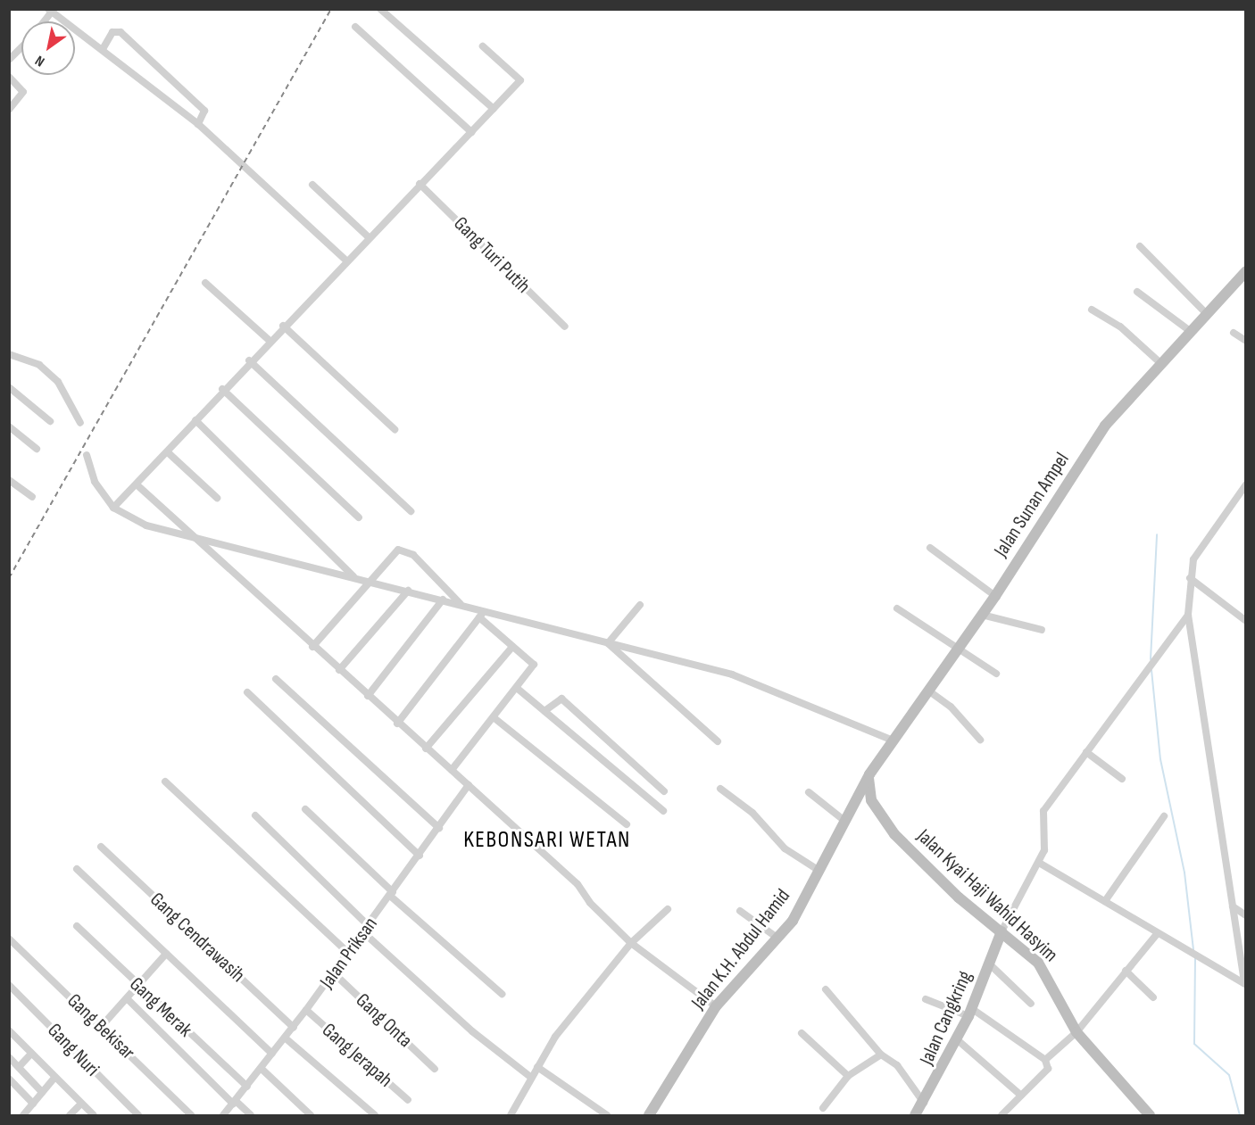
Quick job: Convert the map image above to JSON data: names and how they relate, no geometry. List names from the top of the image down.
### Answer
{
  "streets": {
    "main road": [
      "Jalan Sunan Ampel",
      "Jalan Kyai Haji Wahid Hasyim",
      "Jalan K.H. Abdul Hamid",
      "Jalan Cangkring"
    ],
    "street": [
      "Gang Turi Putih",
      "Gang Cendrawasih",
      "Jalan Priksan",
      "Gang Merak",
      "Gang Onta",
      "Gang Bekisar",
      "Gang Nuri",
      "Gang Jerapah"
    ]
  },
  "crossings": [
    ["Jalan Sunan Ampel", "Jalan K.H. Abdul Hamid"],
    ["Jalan Kyai Haji Wahid Hasyim", "Jalan Cangkring"],
    ["Gang Cendrawasih", "Jalan Priksan"],
    ["Jalan Priksan", "Gang Merak"],
    ["Jalan Priksan", "Gang Onta"],
    ["Jalan Priksan", "Gang Jerapah"]
  ],
  "districts": ["KEBONSARI WETAN"],
  "north": "bottom left"
}
